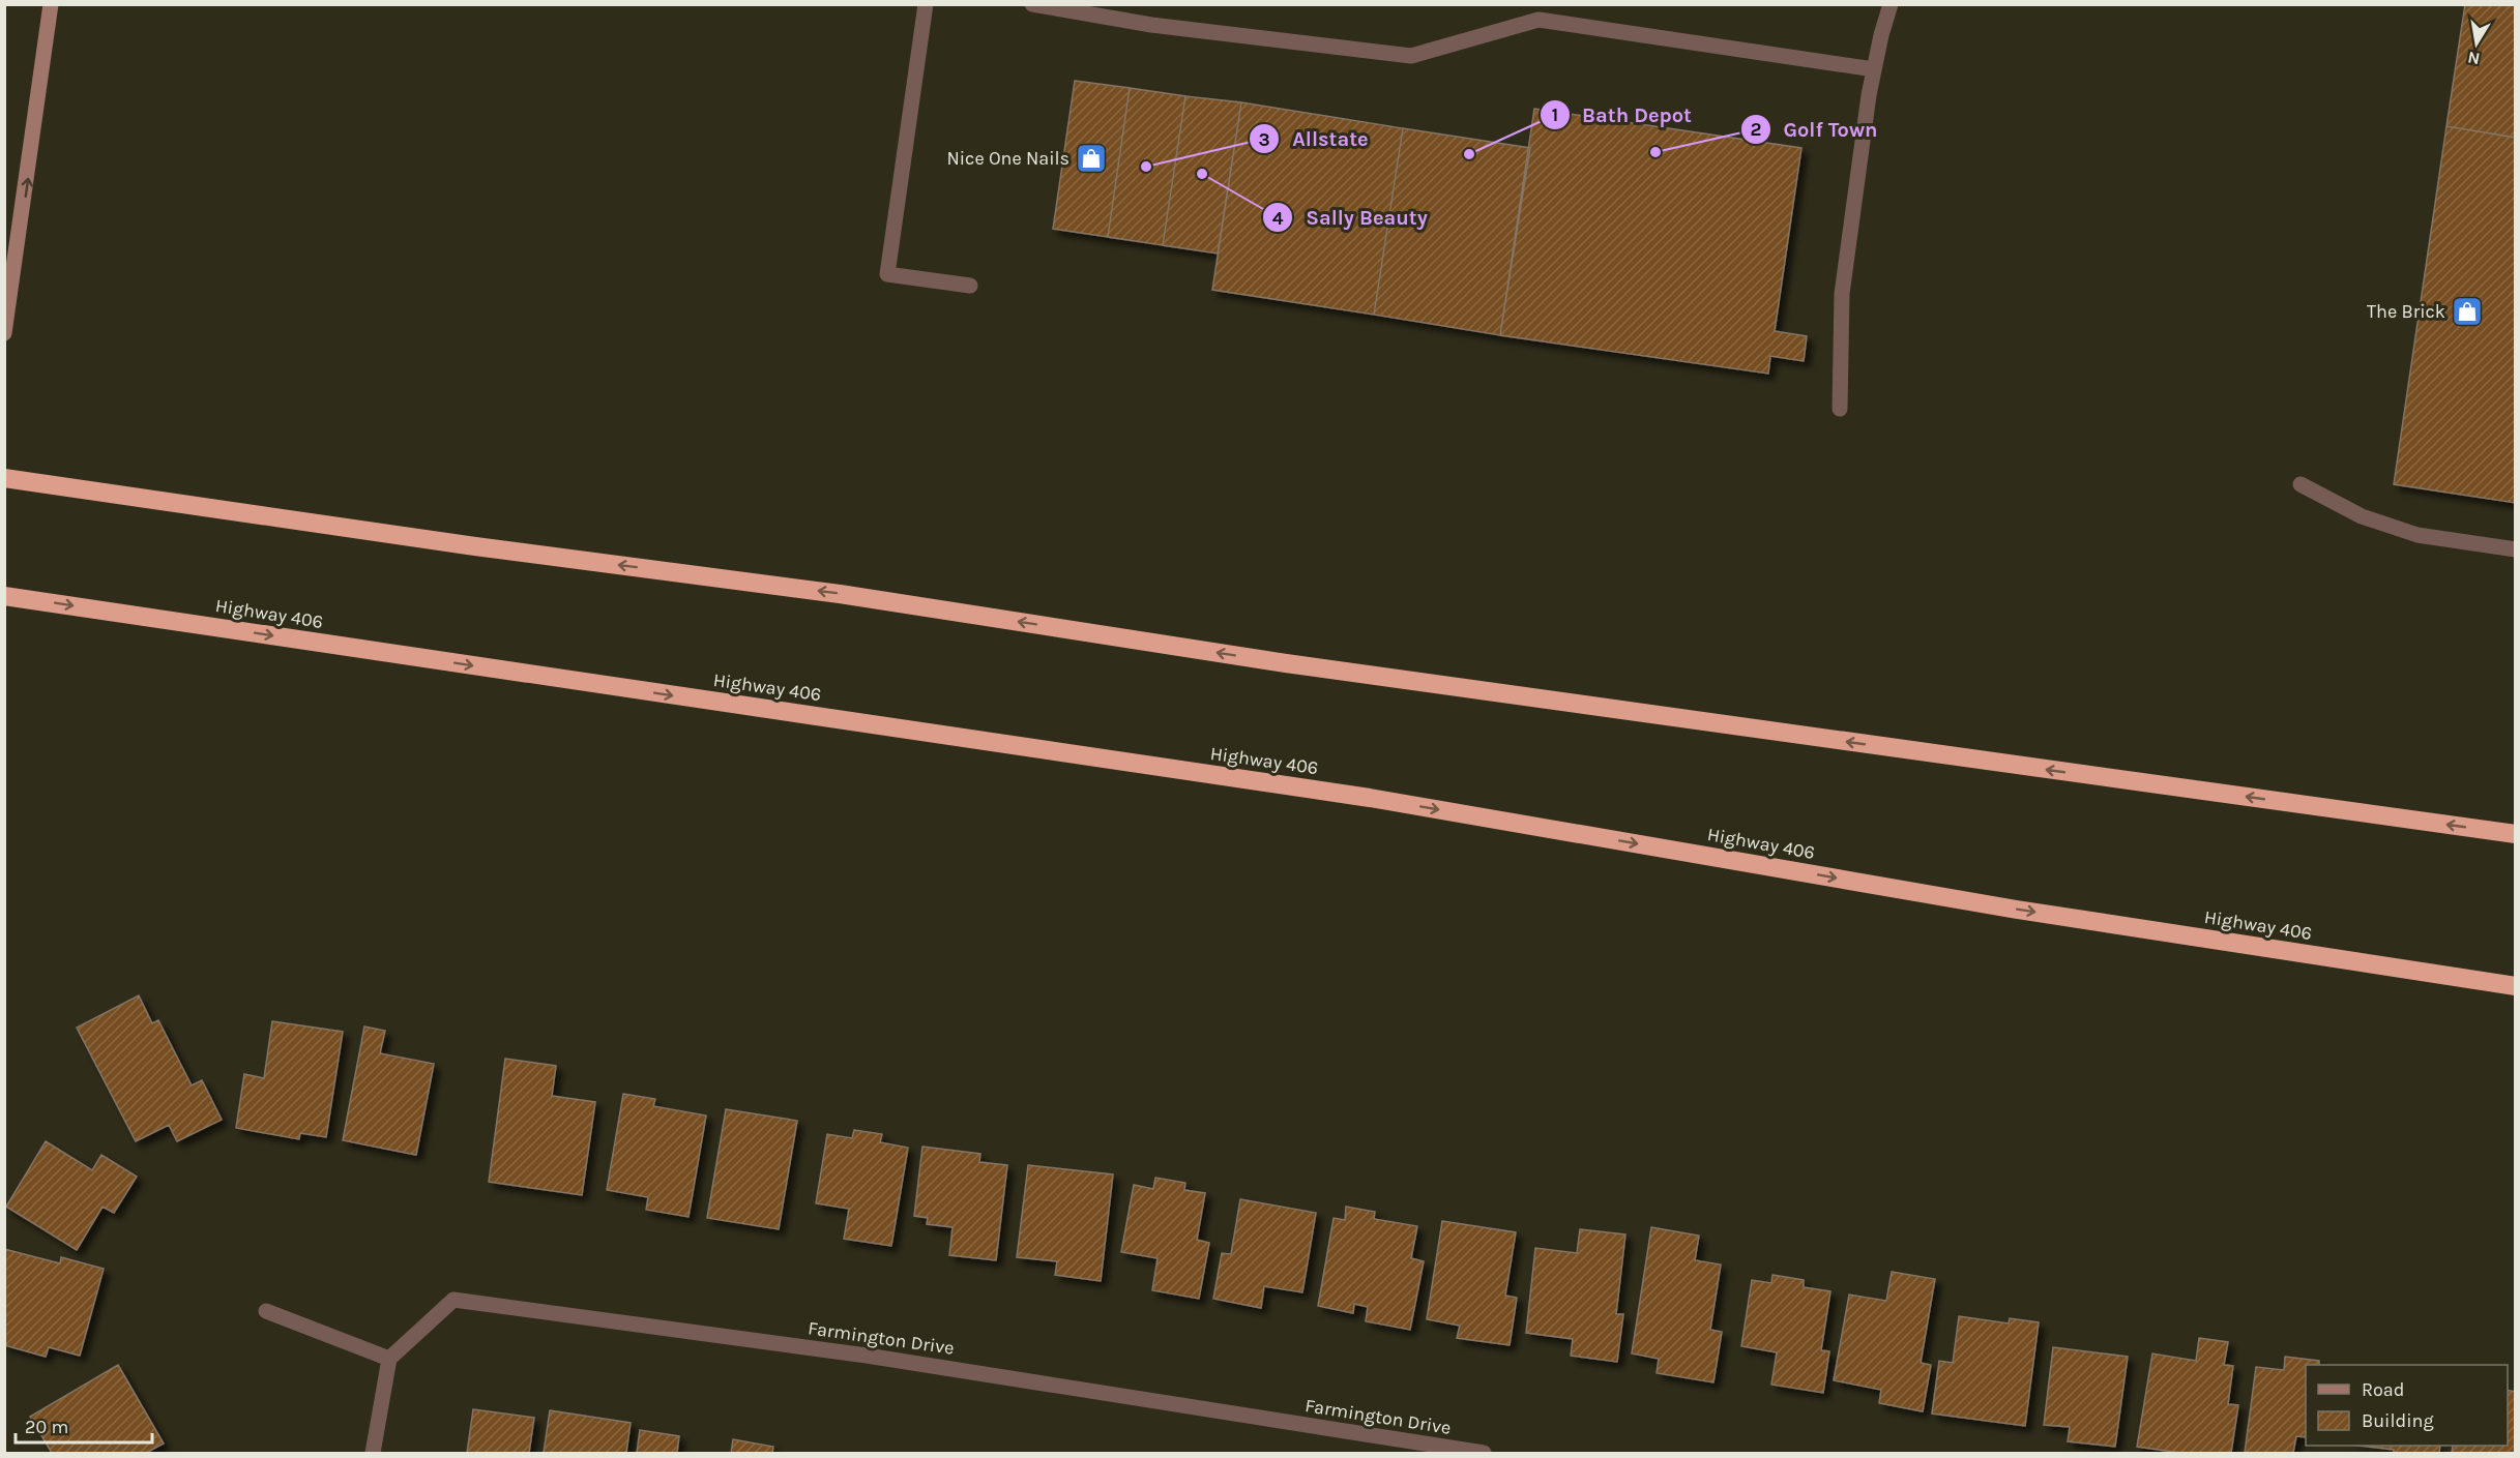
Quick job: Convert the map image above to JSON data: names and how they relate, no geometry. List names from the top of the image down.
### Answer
{
  "streets": {
    "highway": ["Highway 406"],
    "street": ["Farmington Drive"]
  },
  "places": {
    "other": [
      "Golf Town",
      "Bath Depot",
      "Allstate",
      "Sally Beauty"
    ],
    "shop": ["Nice One Nails", "The Brick"]
  },
  "legend": ["Road", "Building"],
  "scale_bar": "20 m",
  "north": "bottom"
}
